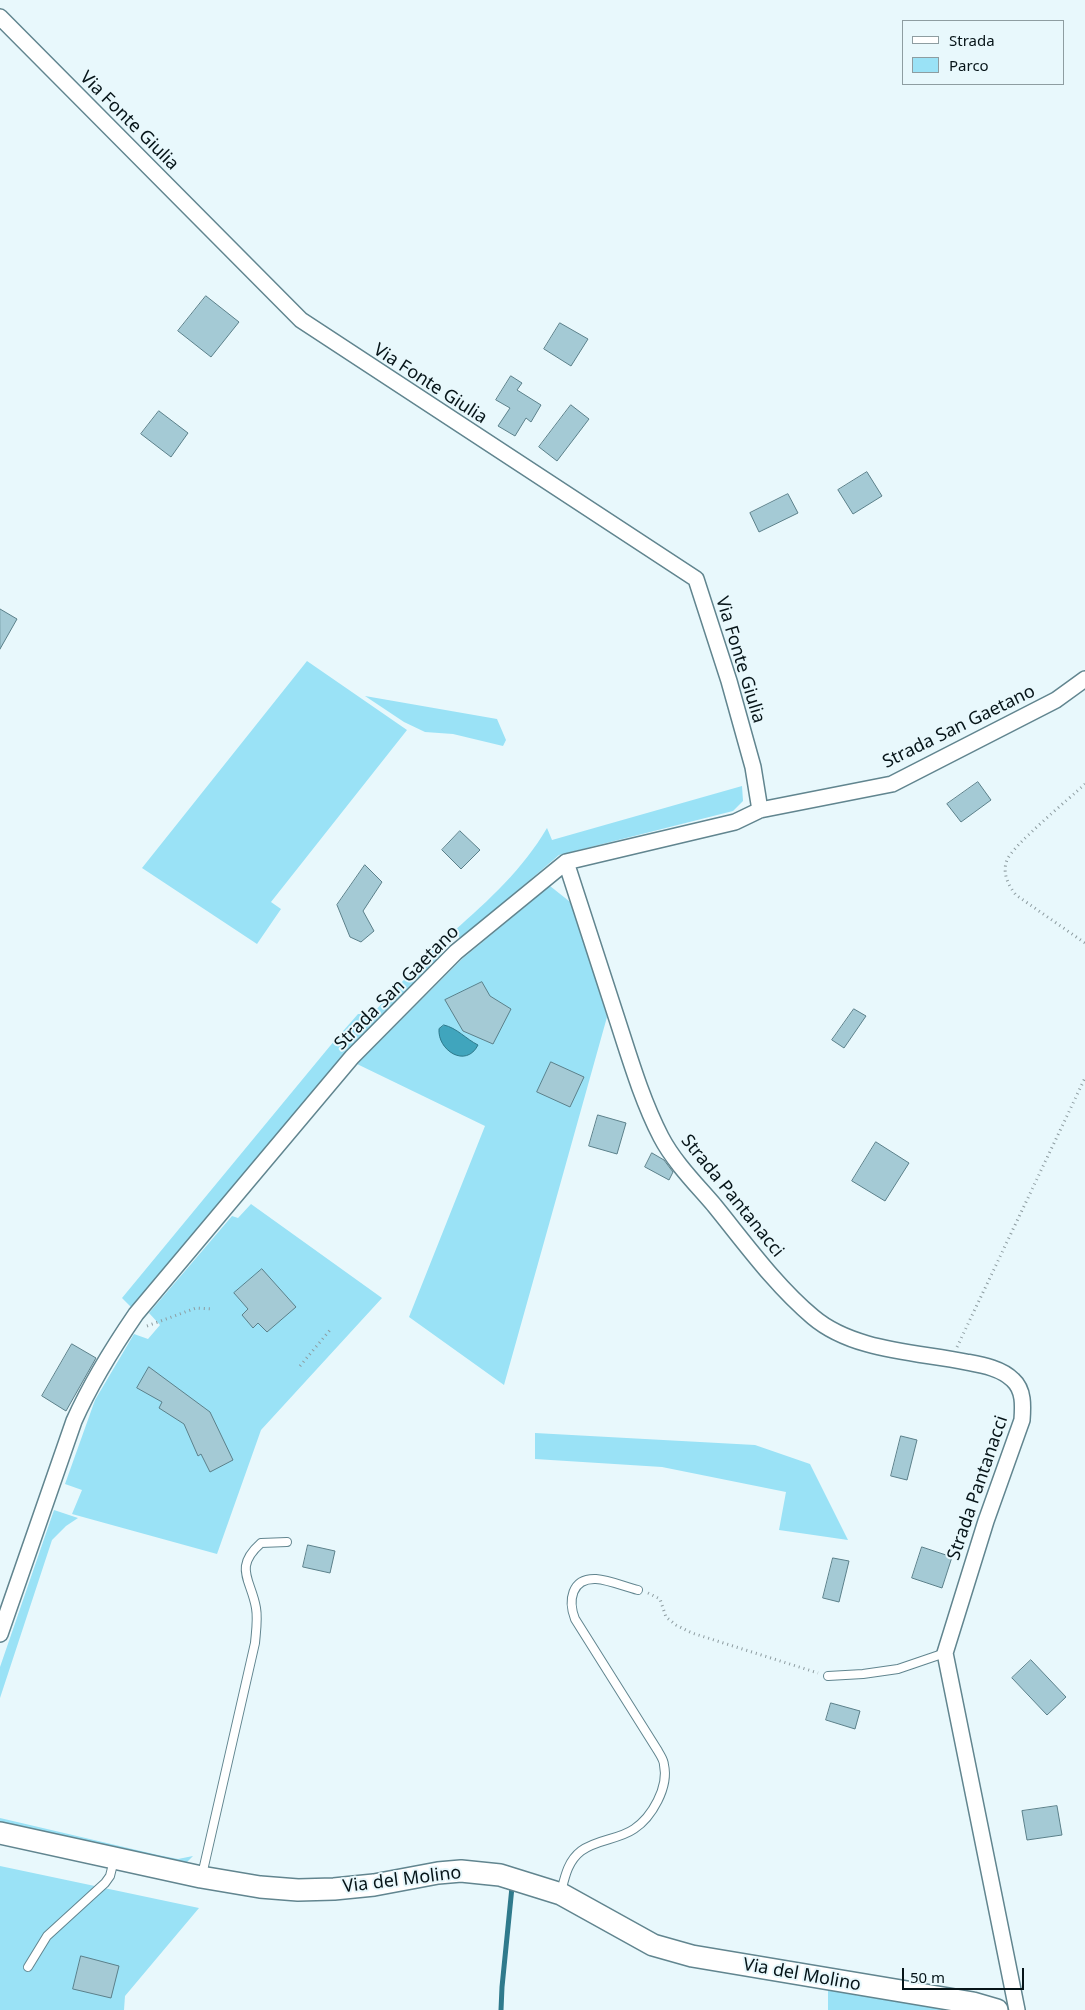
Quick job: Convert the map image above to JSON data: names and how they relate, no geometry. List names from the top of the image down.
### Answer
{
  "streets": {
    "street": [
      "Via Fonte Giulia",
      "Strada San Gaetano",
      "Strada Pantanacci",
      "Via del Molino"
    ]
  },
  "crossings": [
    ["Via Fonte Giulia", "Strada San Gaetano"],
    ["Strada San Gaetano", "Strada Pantanacci"]
  ],
  "legend": ["Strada", "Parco"],
  "scale_bar": "50 m"
}
